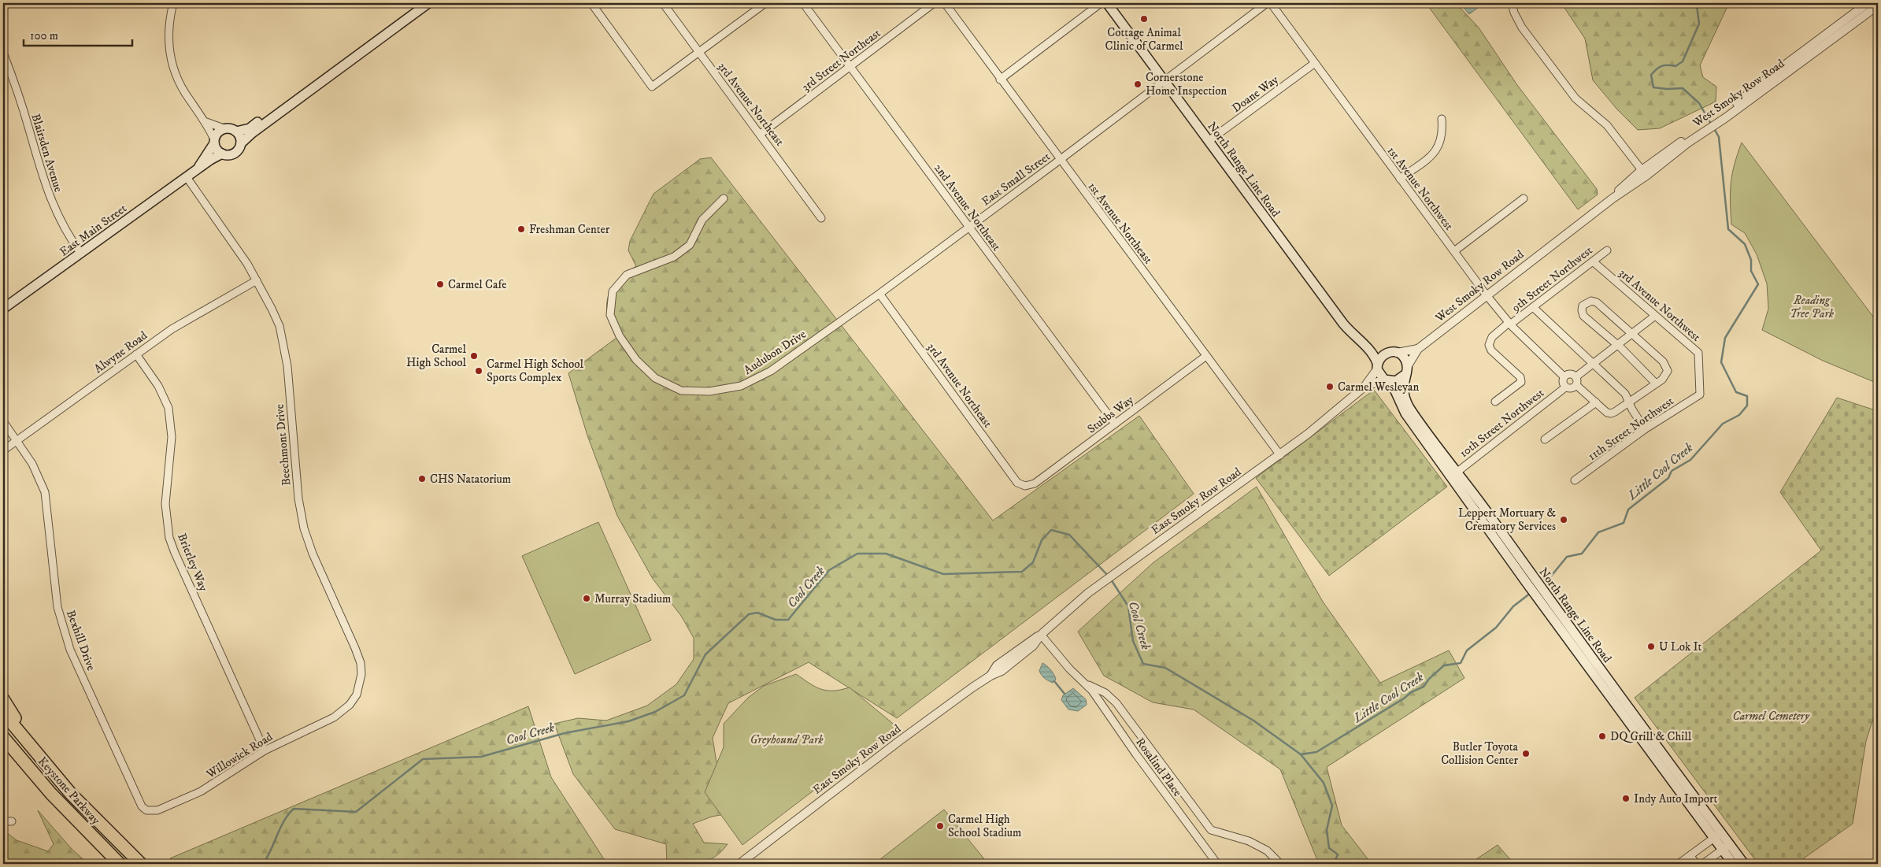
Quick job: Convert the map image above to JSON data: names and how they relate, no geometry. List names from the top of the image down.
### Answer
{
  "streets": {
    "highway": ["Keystone Parkway"],
    "main road": ["North Range Line Road", "East Main Street"],
    "street": [
      "3rd Street Northeast",
      "West Smoky Row Road",
      "Doane Way",
      "3rd Avenue Northeast",
      "Blairsden Avenue",
      "East Small Street",
      "1st Avenue Northwest",
      "2nd Avenue Northeast",
      "1st Avenue Northeast",
      "9th Street Northwest",
      "3rd Avenue Northwest",
      "Alwyne Road",
      "Audubon Drive",
      "Stubbs Way",
      "10th Street Northwest",
      "11th Street Northwest",
      "Beechmont Drive",
      "East Smoky Row Road",
      "Brierley Way",
      "Bexhill Drive",
      "Willowick Road",
      "Rosalind Place"
    ]
  },
  "crossings": [
    ["3rd Street Northeast", "3rd Avenue Northeast"],
    ["3rd Street Northeast", "2nd Avenue Northeast"],
    ["West Smoky Row Road", "North Range Line Road"],
    ["West Smoky Row Road", "1st Avenue Northwest"],
    ["West Smoky Row Road", "East Smoky Row Road"],
    ["Doane Way", "North Range Line Road"],
    ["Doane Way", "1st Avenue Northwest"],
    ["3rd Avenue Northeast", "East Small Street"],
    ["3rd Avenue Northeast", "Audubon Drive"],
    ["3rd Avenue Northeast", "Stubbs Way"],
    ["Blairsden Avenue", "East Main Street"],
    ["North Range Line Road", "East Small Street"],
    ["North Range Line Road", "10th Street Northwest"],
    ["North Range Line Road", "East Smoky Row Road"],
    ["East Small Street", "2nd Avenue Northeast"],
    ["East Small Street", "1st Avenue Northeast"],
    ["East Small Street", "Audubon Drive"],
    ["1st Avenue Northwest", "9th Street Northwest"],
    ["1st Avenue Northwest", "10th Street Northwest"],
    ["2nd Avenue Northeast", "Stubbs Way"],
    ["1st Avenue Northeast", "Stubbs Way"],
    ["1st Avenue Northeast", "East Smoky Row Road"],
    ["East Main Street", "Beechmont Drive"],
    ["9th Street Northwest", "3rd Avenue Northwest"],
    ["3rd Avenue Northwest", "11th Street Northwest"],
    ["Alwyne Road", "Beechmont Drive"],
    ["Alwyne Road", "Brierley Way"],
    ["Alwyne Road", "Bexhill Drive"],
    ["Beechmont Drive", "Willowick Road"],
    ["East Smoky Row Road", "Rosalind Place"],
    ["Brierley Way", "Willowick Road"],
    ["Bexhill Drive", "Willowick Road"]
  ],
  "water": ["Little Cool Creek", "Cool Creek"],
  "parks": ["Reading Tree Park", "Carmel Cemetery", "Greyhound Park"],
  "places": [
    "Cottage Animal Clinic of Carmel",
    "Cornerstone Home Inspection",
    "Freshman Center",
    "Carmel Cafe",
    "Carmel High School",
    "Carmel High School Sports Complex",
    "Carmel Wesleyan",
    "CHS Natatorium",
    "Leppert Mortuary & Crematory Services",
    "Murray Stadium",
    "U Lok It",
    "DQ Grill & Chill",
    "Butler Toyota Collision Center",
    "Indy Auto Import",
    "Carmel High School Stadium"
  ],
  "scale_bar": "100 m"
}
